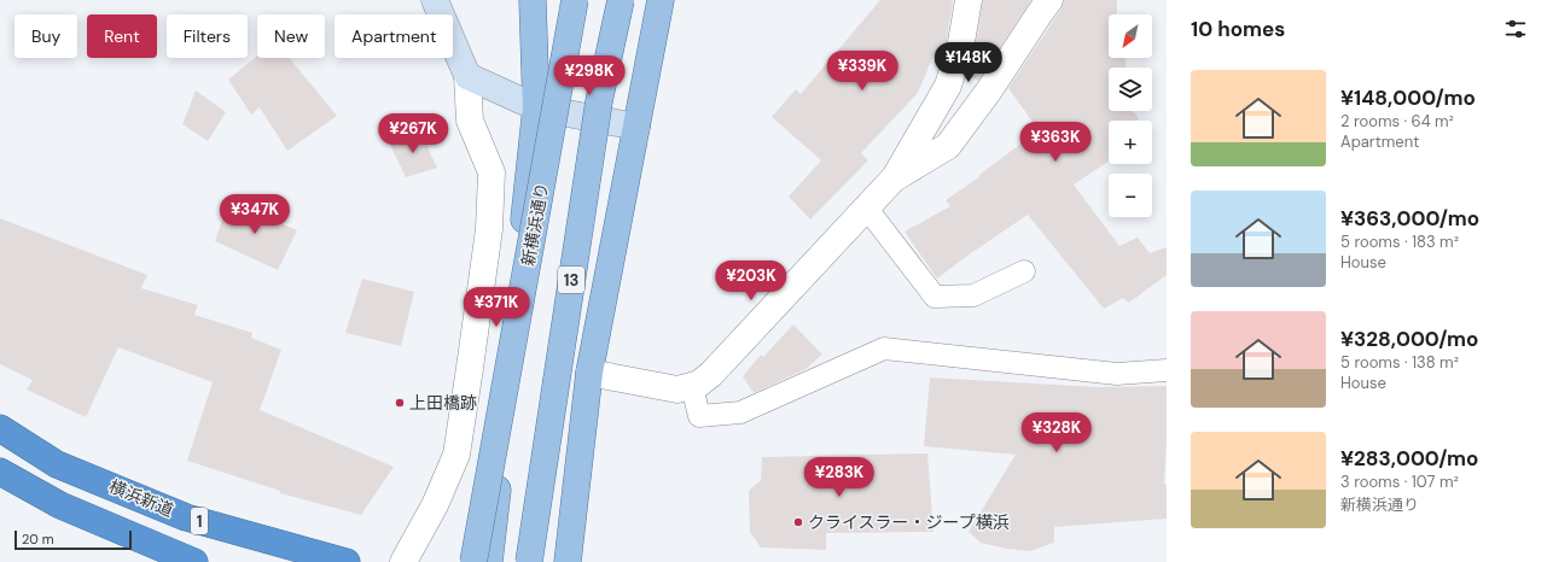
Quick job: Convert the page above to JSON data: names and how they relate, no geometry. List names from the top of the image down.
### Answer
{
  "streets": {
    "highway": ["横浜新道", "1"],
    "main road": ["新横浜通り", "13"]
  },
  "places": ["上田橋跡", "クライスラー・ジープ横浜"],
  "scale_bar": "20 m",
  "north": "bottom left",
  "page": {
    "heading": "10 homes",
    "map_buttons": ["+", "−"],
    "chip": [
      "Buy",
      "Rent",
      "Filters",
      "New",
      "Apartment"
    ],
    "price": [
      "¥148K",
      "¥339K",
      "¥298K",
      "¥267K",
      "¥363K",
      "¥347K",
      "¥203K",
      "¥371K",
      "¥328K",
      "¥283K"
    ],
    "list": [
      {
        "name": "¥148,000/mo",
        "note": "2 rooms · 64 m² · Apartment"
      },
      {
        "name": "¥363,000/mo",
        "note": "5 rooms · 183 m² · House"
      },
      {
        "name": "¥328,000/mo",
        "note": "5 rooms · 138 m² · House"
      },
      {
        "name": "¥283,000/mo",
        "note": "3 rooms · 107 m² · 新横浜通り"
      }
    ],
    "scale": "20 m"
  }
}
